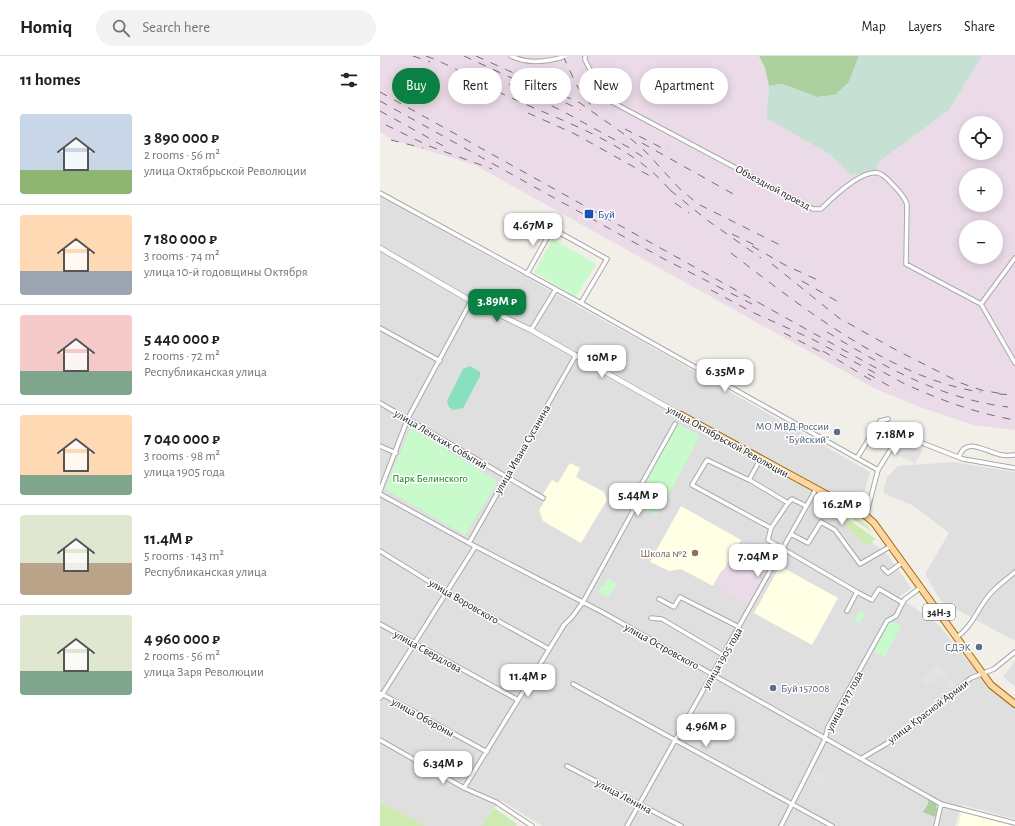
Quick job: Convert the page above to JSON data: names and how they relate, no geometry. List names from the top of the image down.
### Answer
{
  "streets": {
    "main road": ["улица Октябрьской Революции", "34Н-3"],
    "street": [
      "Объездной проезд",
      "улица Ленских Событий",
      "улица Ивана Сусанина",
      "улица Воровского",
      "улица Островского",
      "улица Свердлова",
      "улица 1905 года",
      "улица 1917 года",
      "улица Красной Армии",
      "улица Обороны",
      "улица Ленина"
    ]
  },
  "crossings": [
    ["улица Ленских Событий", "улица Ивана Сусанина"],
    ["улица Октябрьской Революции", "улица Ивана Сусанина"],
    ["улица Октябрьской Революции", "улица 1905 года"],
    ["улица Октябрьской Революции", "улица 1917 года"],
    ["улица Октябрьской Революции", "улица Красной Армии"],
    ["улица Ивана Сусанина", "улица Островского"],
    ["улица Островского", "улица 1905 года"],
    ["улица Островского", "улица 1917 года"],
    ["улица Островского", "улица Красной Армии"],
    ["улица 1905 года", "улица Ленина"]
  ],
  "parks": ["Парк Белинского"],
  "places": {
    "transit": ["Буй"],
    "other": [
      "МО МВД России \"Буйский\"",
      "Школа №2",
      "СДЭК",
      "Буй 157008"
    ]
  },
  "page": {
    "header": "Homiq",
    "search": "Search here",
    "nav": ["Map", "Layers", "Share"],
    "heading": "11 homes",
    "chip": [
      "Buy",
      "Rent",
      "Filters",
      "New",
      "Apartment"
    ],
    "list": [
      {
        "name": "3 890 000 ₽",
        "note": "2 rooms · 56 m² · улица Октябрьской Революции"
      },
      {
        "name": "7 180 000 ₽",
        "note": "3 rooms · 74 m² · улица 10-й годовщины Октября"
      },
      {
        "name": "5 440 000 ₽",
        "note": "2 rooms · 72 m² · Республиканская улица"
      },
      {
        "name": "7 040 000 ₽",
        "note": "3 rooms · 98 m² · улица 1905 года"
      },
      {
        "name": "11.4M ₽",
        "note": "5 rooms · 143 m² · Республиканская улица"
      },
      {
        "name": "4 960 000 ₽",
        "note": "2 rooms · 56 m² · улица Заря Революции"
      }
    ],
    "map_buttons": ["+", "−"],
    "price": [
      "4.67M ₽",
      "3.89M ₽",
      "10M ₽",
      "6.35M ₽",
      "7.18M ₽",
      "5.44M ₽",
      "16.2M ₽",
      "7.04M ₽",
      "11.4M ₽",
      "4.96M ₽",
      "6.34M ₽"
    ]
  }
}
